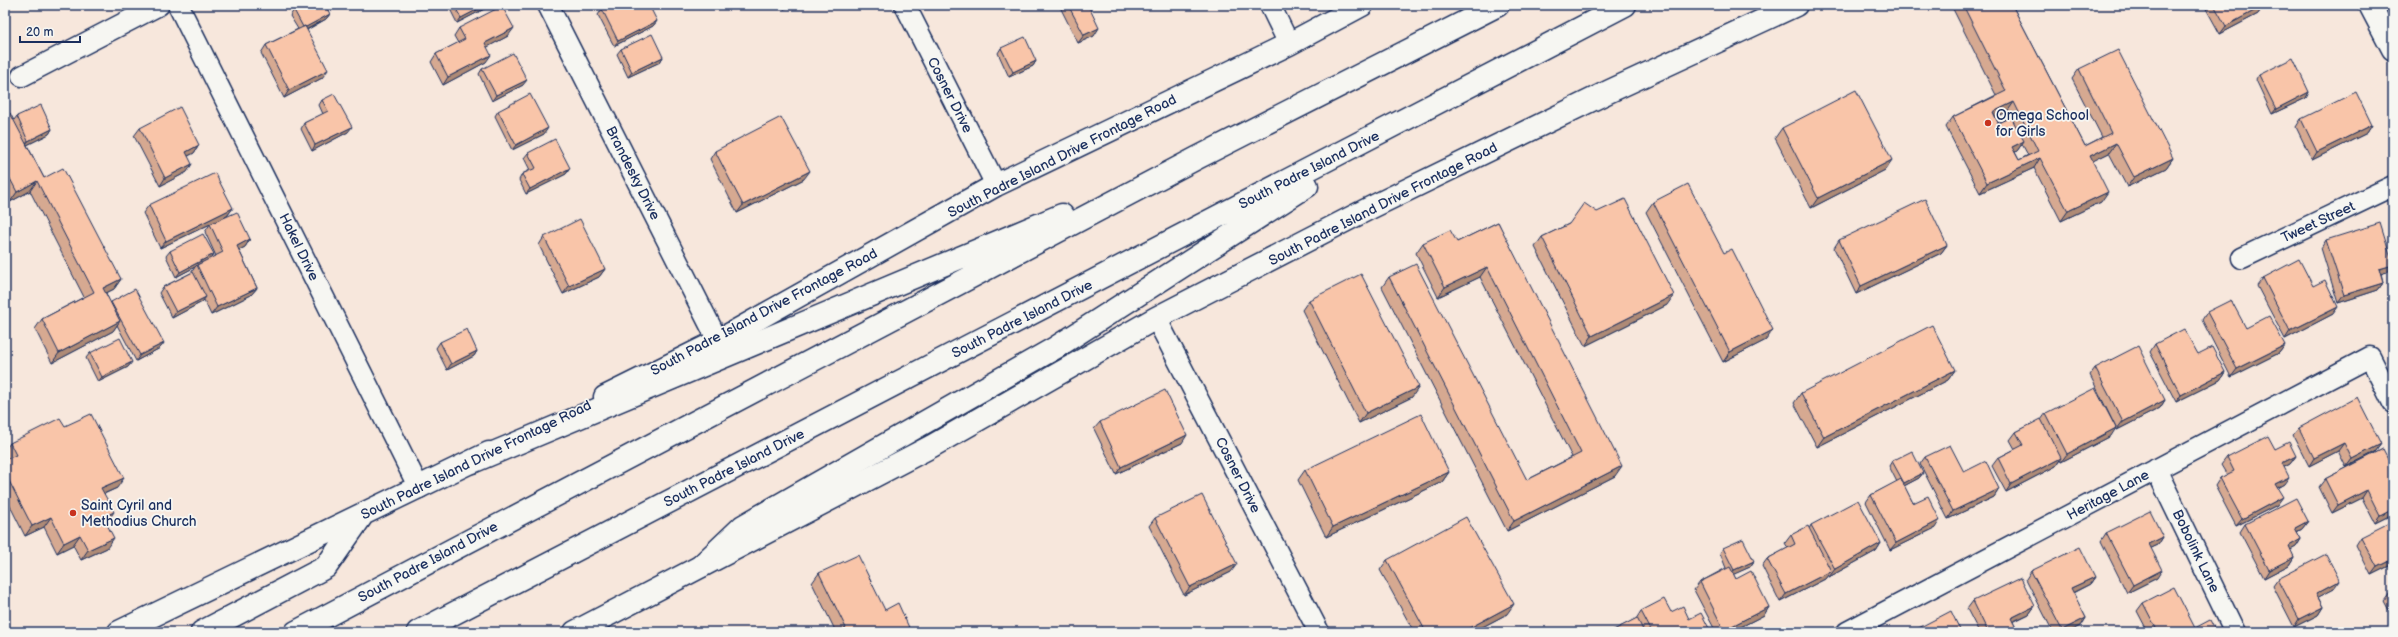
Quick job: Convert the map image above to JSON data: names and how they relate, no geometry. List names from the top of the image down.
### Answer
{
  "streets": {
    "main road": ["South Padre Island Drive Frontage Road", "South Padre Island Drive"],
    "street": [
      "Cosner Drive",
      "Brandesky Drive",
      "Tweet Street",
      "Hakel Drive",
      "Heritage Lane",
      "Bobolink Lane"
    ]
  },
  "crossings": [
    ["Cosner Drive", "South Padre Island Drive Frontage Road"],
    ["South Padre Island Drive Frontage Road", "Brandesky Drive"],
    ["South Padre Island Drive Frontage Road", "Hakel Drive"],
    ["Heritage Lane", "Bobolink Lane"]
  ],
  "places": ["Omega School for Girls", "Saint Cyril and Methodius Church"],
  "scale_bar": "20 m"
}
